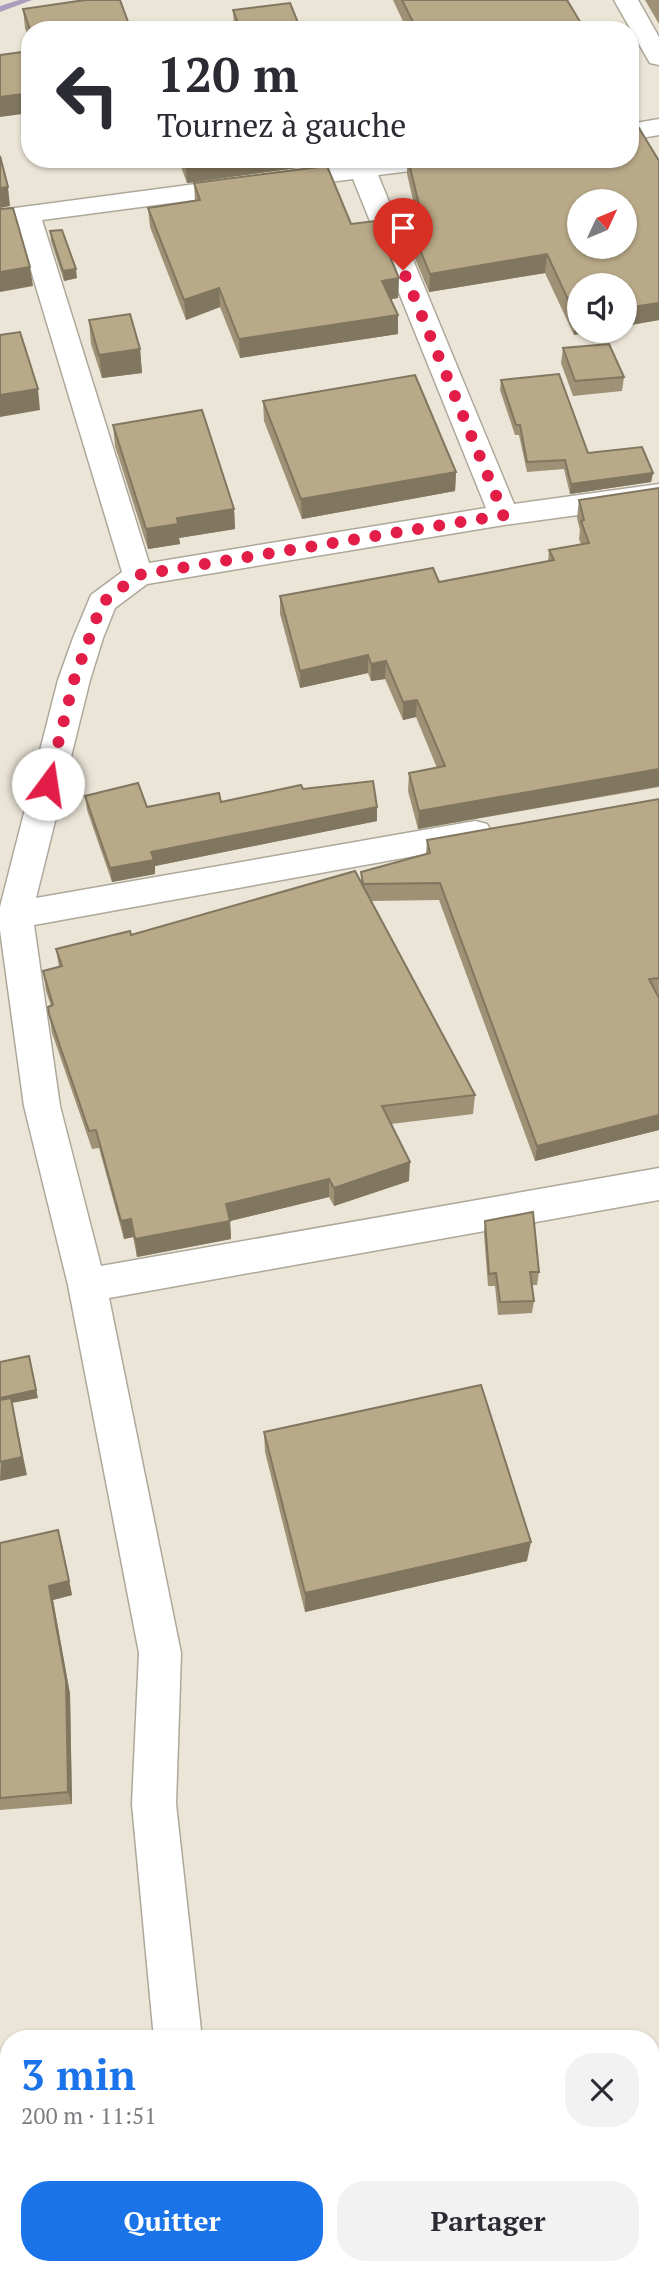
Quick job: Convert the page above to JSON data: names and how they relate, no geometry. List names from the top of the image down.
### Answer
{
  "north": "top right",
  "page": {
    "turn": ["120 m", "Tournez à gauche"],
    "heading": ["3 min", "200 m · 11:51"],
    "buttons": ["Quitter", "Partager"]
  }
}
